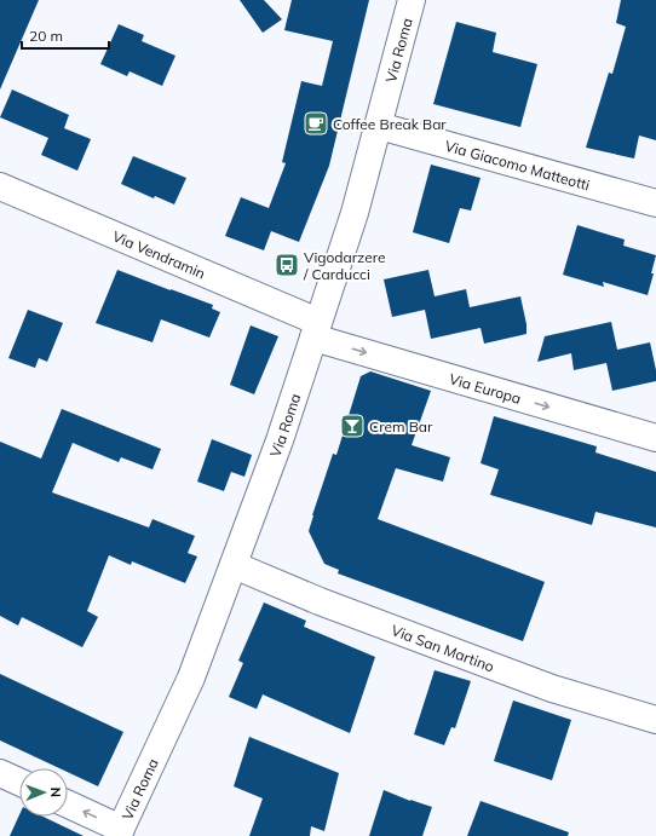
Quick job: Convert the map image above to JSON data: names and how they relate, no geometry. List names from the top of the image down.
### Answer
{
  "streets": {
    "street": [
      "Via Roma",
      "Via Giacomo Matteotti",
      "Via Vendramin",
      "Via Europa",
      "Via San Martino"
    ]
  },
  "crossings": [
    ["Via Roma", "Via Giacomo Matteotti"],
    ["Via Roma", "Via Vendramin"],
    ["Via Roma", "Via Europa"],
    ["Via Roma", "Via San Martino"],
    ["Via Vendramin", "Via Europa"]
  ],
  "one_way": ["Via Europa"],
  "places": {
    "cafe": ["Coffee Break Bar"],
    "bus stop": ["Vigodarzere / Carducci"],
    "bar": ["Crem Bar"]
  },
  "scale_bar": "20 m",
  "north": "right"
}
